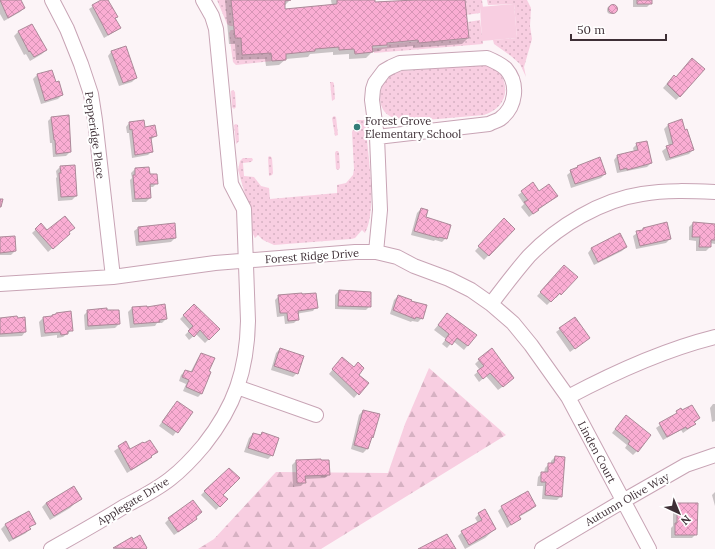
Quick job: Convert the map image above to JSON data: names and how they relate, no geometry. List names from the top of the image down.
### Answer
{
  "streets": {
    "street": [
      "Pepperidge Place",
      "Forest Ridge Drive",
      "Linden Court",
      "Autumn Olive Way",
      "Applegate Drive"
    ]
  },
  "crossings": [
    ["Pepperidge Place", "Forest Ridge Drive"],
    ["Forest Ridge Drive", "Linden Court"],
    ["Forest Ridge Drive", "Applegate Drive"],
    ["Linden Court", "Autumn Olive Way"]
  ],
  "places": ["Forest Grove Elementary School"],
  "scale_bar": "50 m",
  "north": "bottom right"
}
